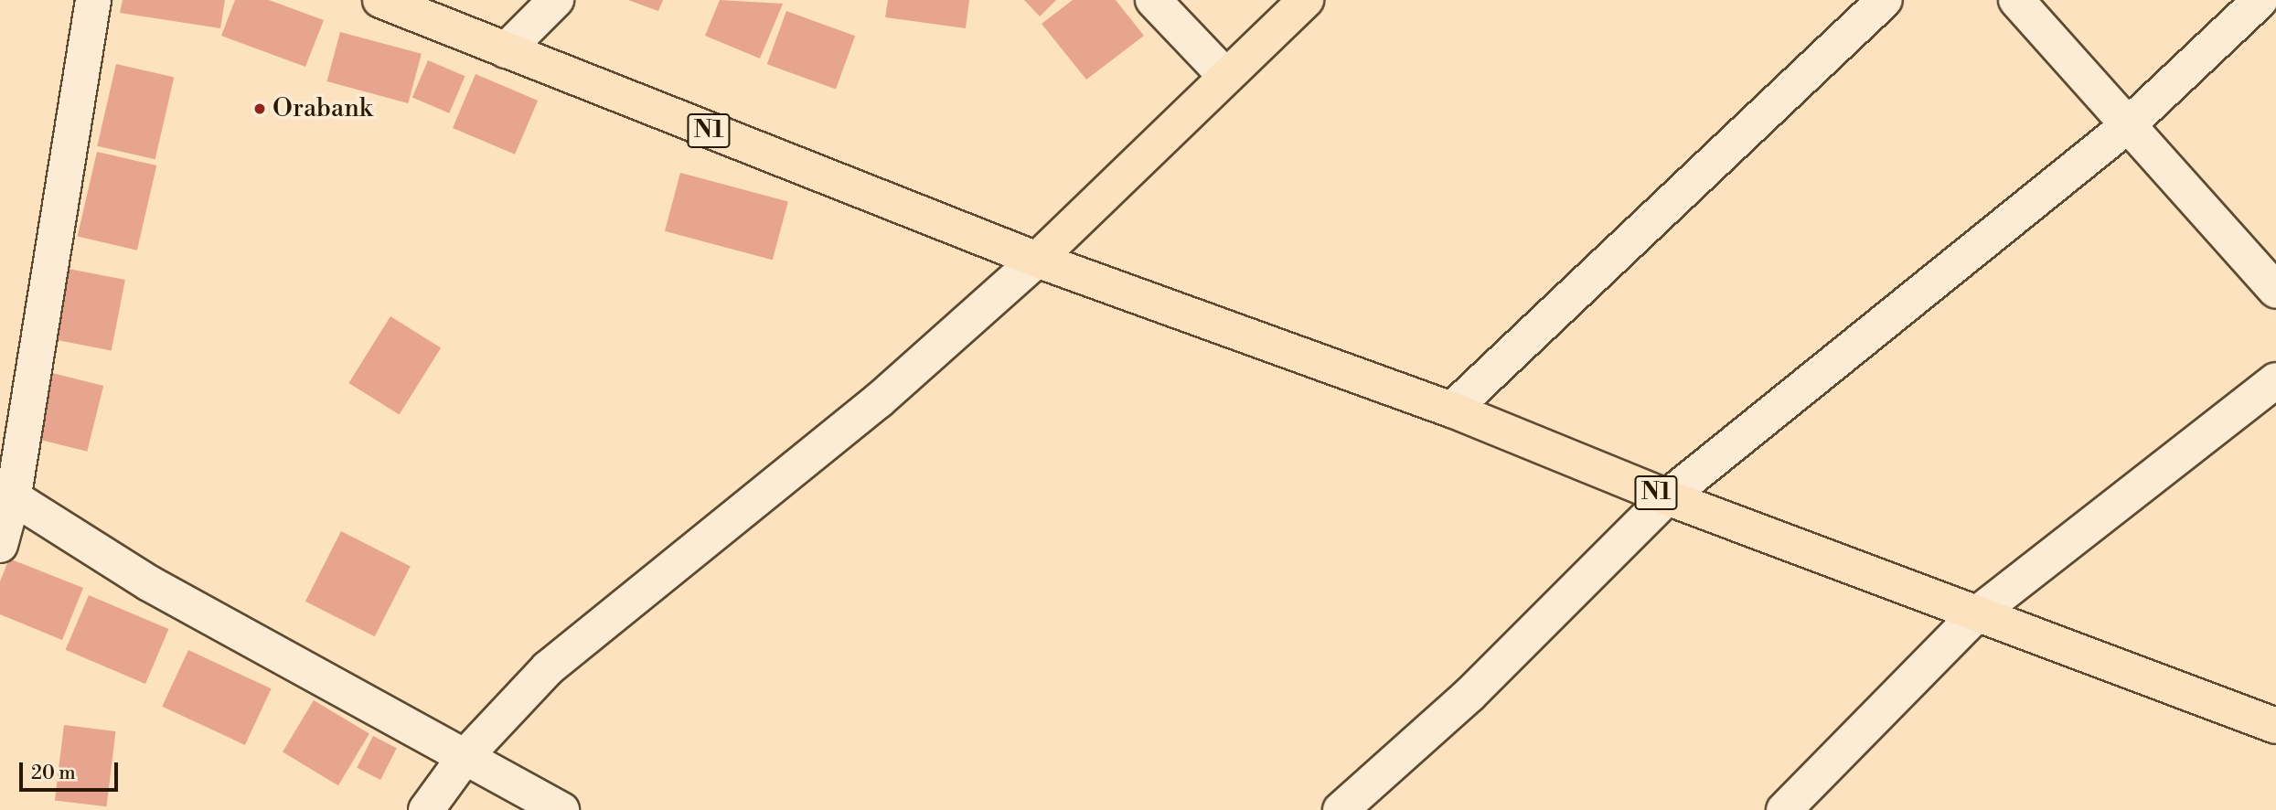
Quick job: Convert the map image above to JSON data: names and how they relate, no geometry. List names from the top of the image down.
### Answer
{
  "streets": {
    "main road": ["N1"]
  },
  "places": ["Orabank"],
  "scale_bar": "20 m"
}
